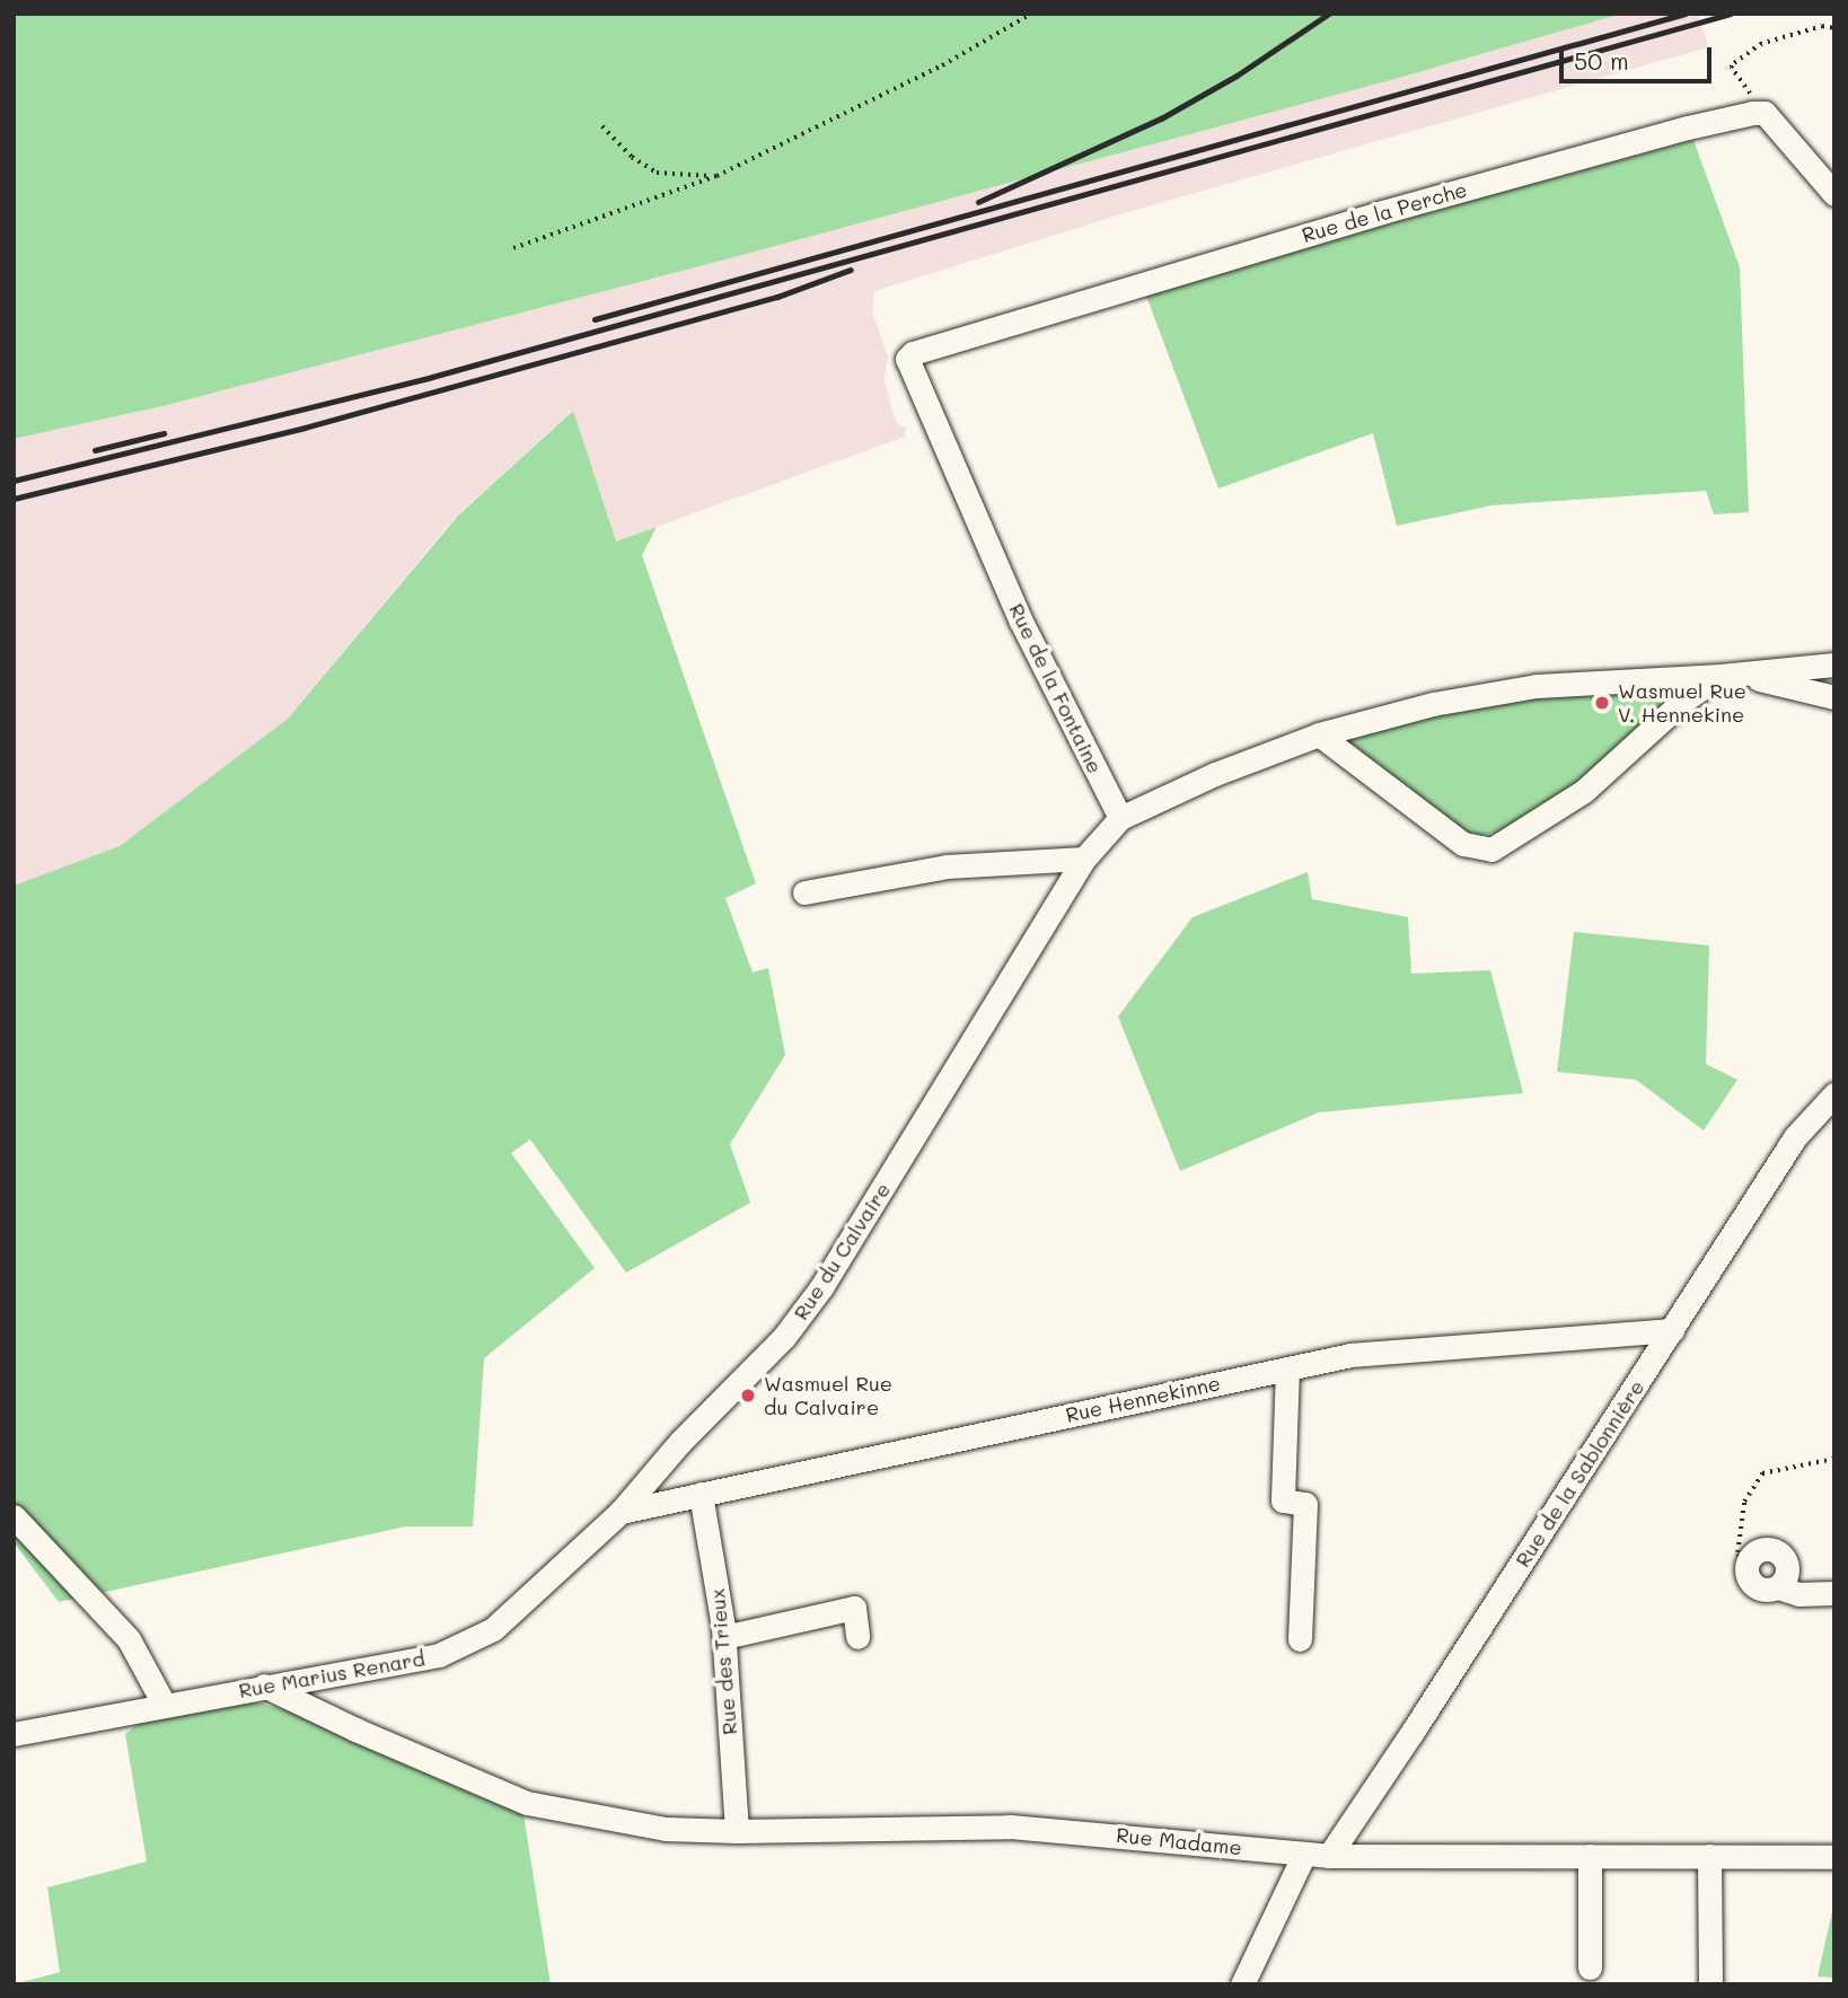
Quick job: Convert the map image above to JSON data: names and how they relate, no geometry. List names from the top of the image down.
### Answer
{
  "streets": {
    "street": [
      "Rue de la Perche",
      "Rue de la Fontaine",
      "Rue du Calvaire",
      "Rue Hennekinne",
      "Rue de la Sablonnière",
      "Rue des Trieux",
      "Rue Marius Renard",
      "Rue Madame"
    ]
  },
  "crossings": [
    ["Rue de la Perche", "Rue de la Fontaine"],
    ["Rue de la Fontaine", "Rue du Calvaire"],
    ["Rue du Calvaire", "Rue Hennekinne"],
    ["Rue du Calvaire", "Rue Marius Renard"],
    ["Rue Hennekinne", "Rue de la Sablonnière"],
    ["Rue Hennekinne", "Rue des Trieux"],
    ["Rue de la Sablonnière", "Rue Madame"],
    ["Rue des Trieux", "Rue Madame"],
    ["Rue Marius Renard", "Rue Madame"]
  ],
  "places": ["Wasmuel Rue V. Hennekine", "Wasmuel Rue du Calvaire"],
  "scale_bar": "50 m"
}
